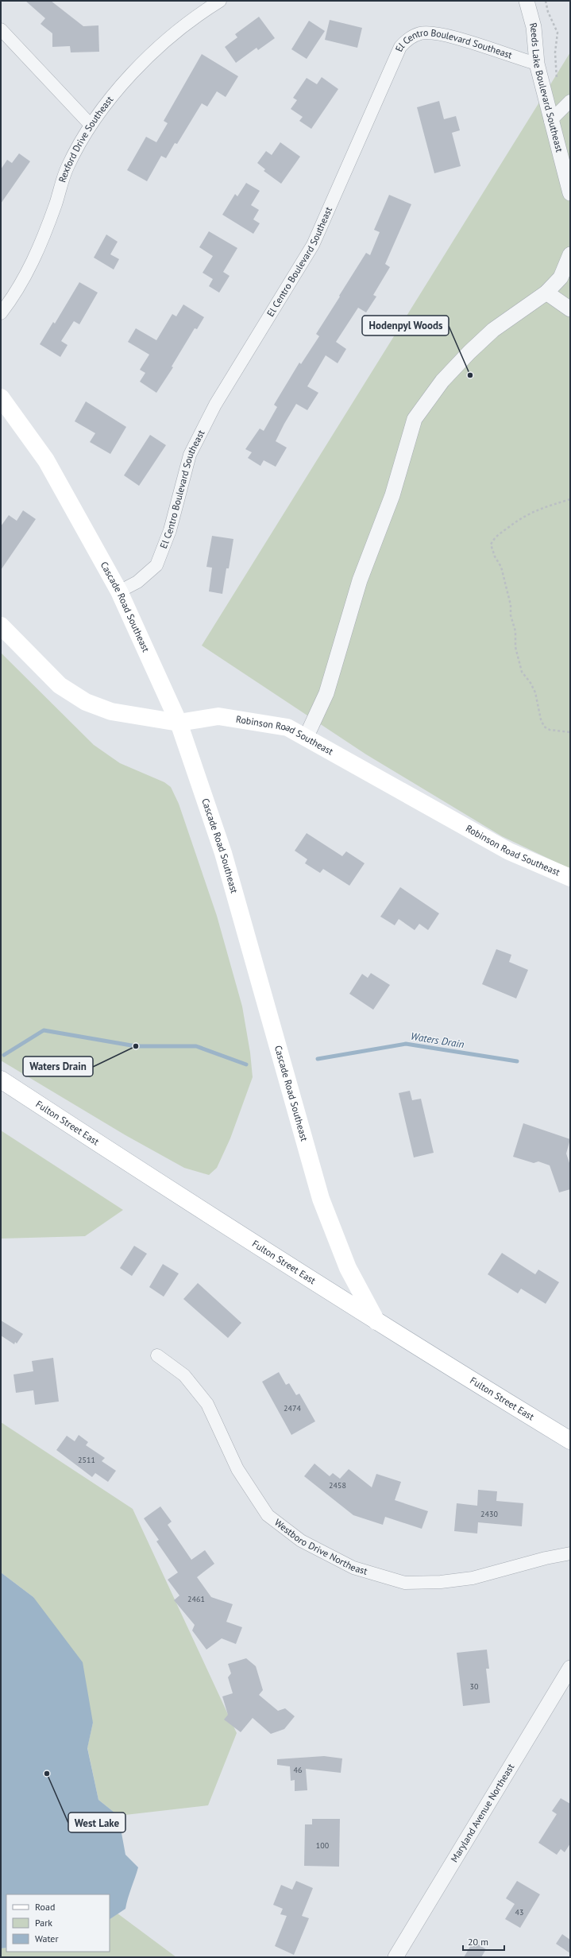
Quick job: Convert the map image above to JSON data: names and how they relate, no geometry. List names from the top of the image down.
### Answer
{
  "streets": {
    "main road": ["Cascade Road Southeast", "Robinson Road Southeast", "Fulton Street East"],
    "street": [
      "El Centro Boulevard Southeast",
      "Reeds Lake Boulevard Southeast",
      "Rexford Drive Southeast",
      "Westboro Drive Northeast",
      "Maryland Avenue Northeast"
    ]
  },
  "crossings": [
    ["El Centro Boulevard Southeast", "Reeds Lake Boulevard Southeast"],
    ["El Centro Boulevard Southeast", "Cascade Road Southeast"],
    ["Cascade Road Southeast", "Robinson Road Southeast"],
    ["Cascade Road Southeast", "Fulton Street East"]
  ],
  "water": ["Waters Drain"],
  "places": ["Hodenpyl Woods", "Waters Drain", "West Lake"],
  "house_numbers": [
    "2474",
    "2511",
    "2458",
    "2430",
    "2461",
    "30",
    "46",
    "100",
    "43"
  ],
  "legend": ["Road", "Park", "Water"],
  "scale_bar": "20 m"
}
